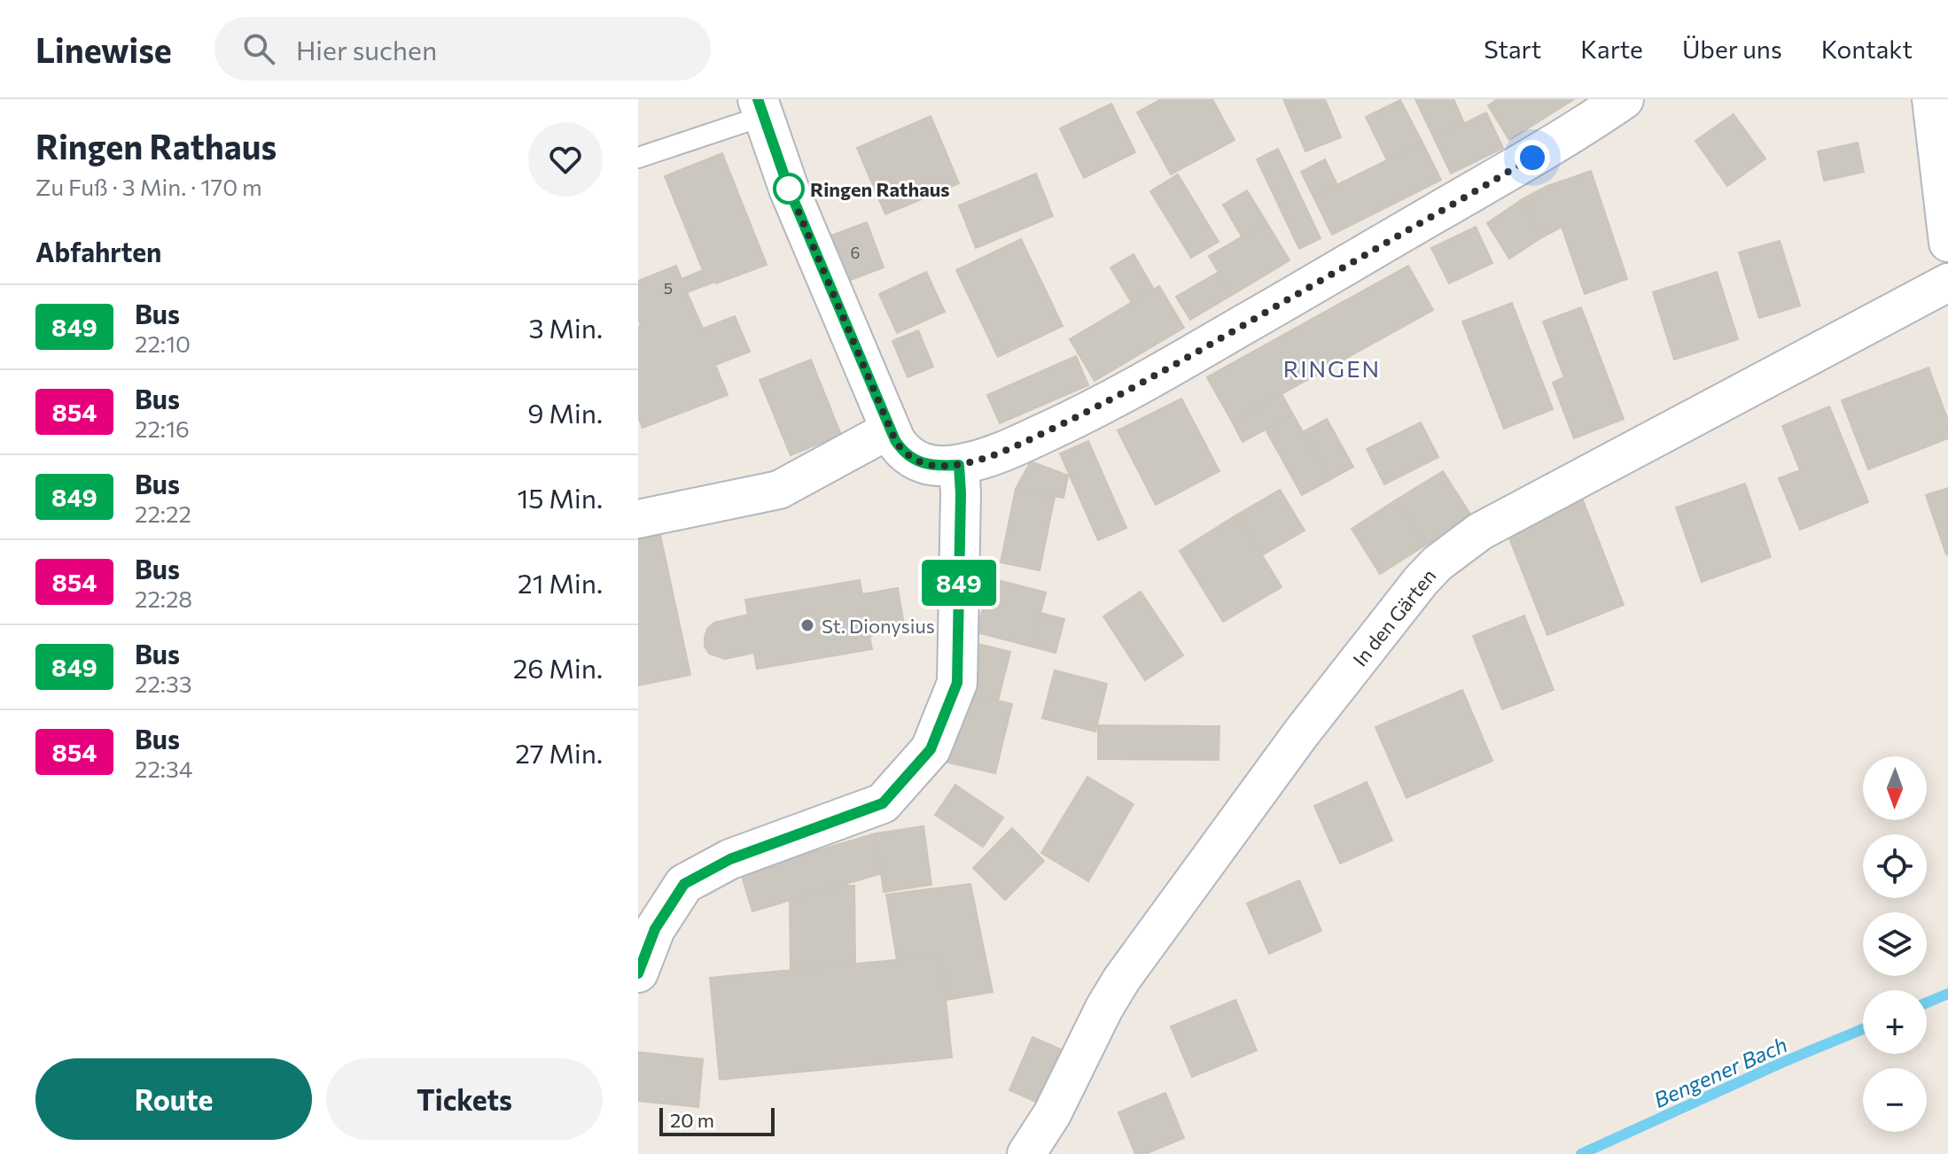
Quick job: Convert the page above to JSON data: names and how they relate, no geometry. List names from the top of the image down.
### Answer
{
  "streets": {
    "street": ["In den Gärten"]
  },
  "districts": ["RINGEN"],
  "water": ["Bengener Bach"],
  "places": ["Ringen Rathaus", "St. Dionysius"],
  "lines": ["bus line 849"],
  "house_numbers": ["6", "5"],
  "scale_bar": "20 m",
  "north": "bottom",
  "page": {
    "header": "Linewise",
    "search": "Hier suchen",
    "nav": [
      "Start",
      "Karte",
      "Über uns",
      "Kontakt"
    ],
    "heading": [
      ["Ringen Rathaus", "Zu Fuß · 3 Min. · 170 m"],
      "Abfahrten"
    ],
    "on_map": "849",
    "list": [
      {
        "mark": "849",
        "name": "Bus",
        "note": "22:10",
        "value": "3 Min."
      },
      {
        "mark": "854",
        "name": "Bus",
        "note": "22:16",
        "value": "9 Min."
      },
      {
        "mark": "849",
        "name": "Bus",
        "note": "22:22",
        "value": "15 Min."
      },
      {
        "mark": "854",
        "name": "Bus",
        "note": "22:28",
        "value": "21 Min."
      },
      {
        "mark": "849",
        "name": "Bus",
        "note": "22:33",
        "value": "26 Min."
      },
      {
        "mark": "854",
        "name": "Bus",
        "note": "22:34",
        "value": "27 Min."
      }
    ],
    "map_buttons": ["+", "−"],
    "buttons": ["Route", "Tickets"],
    "scale": "20 m"
  }
}
